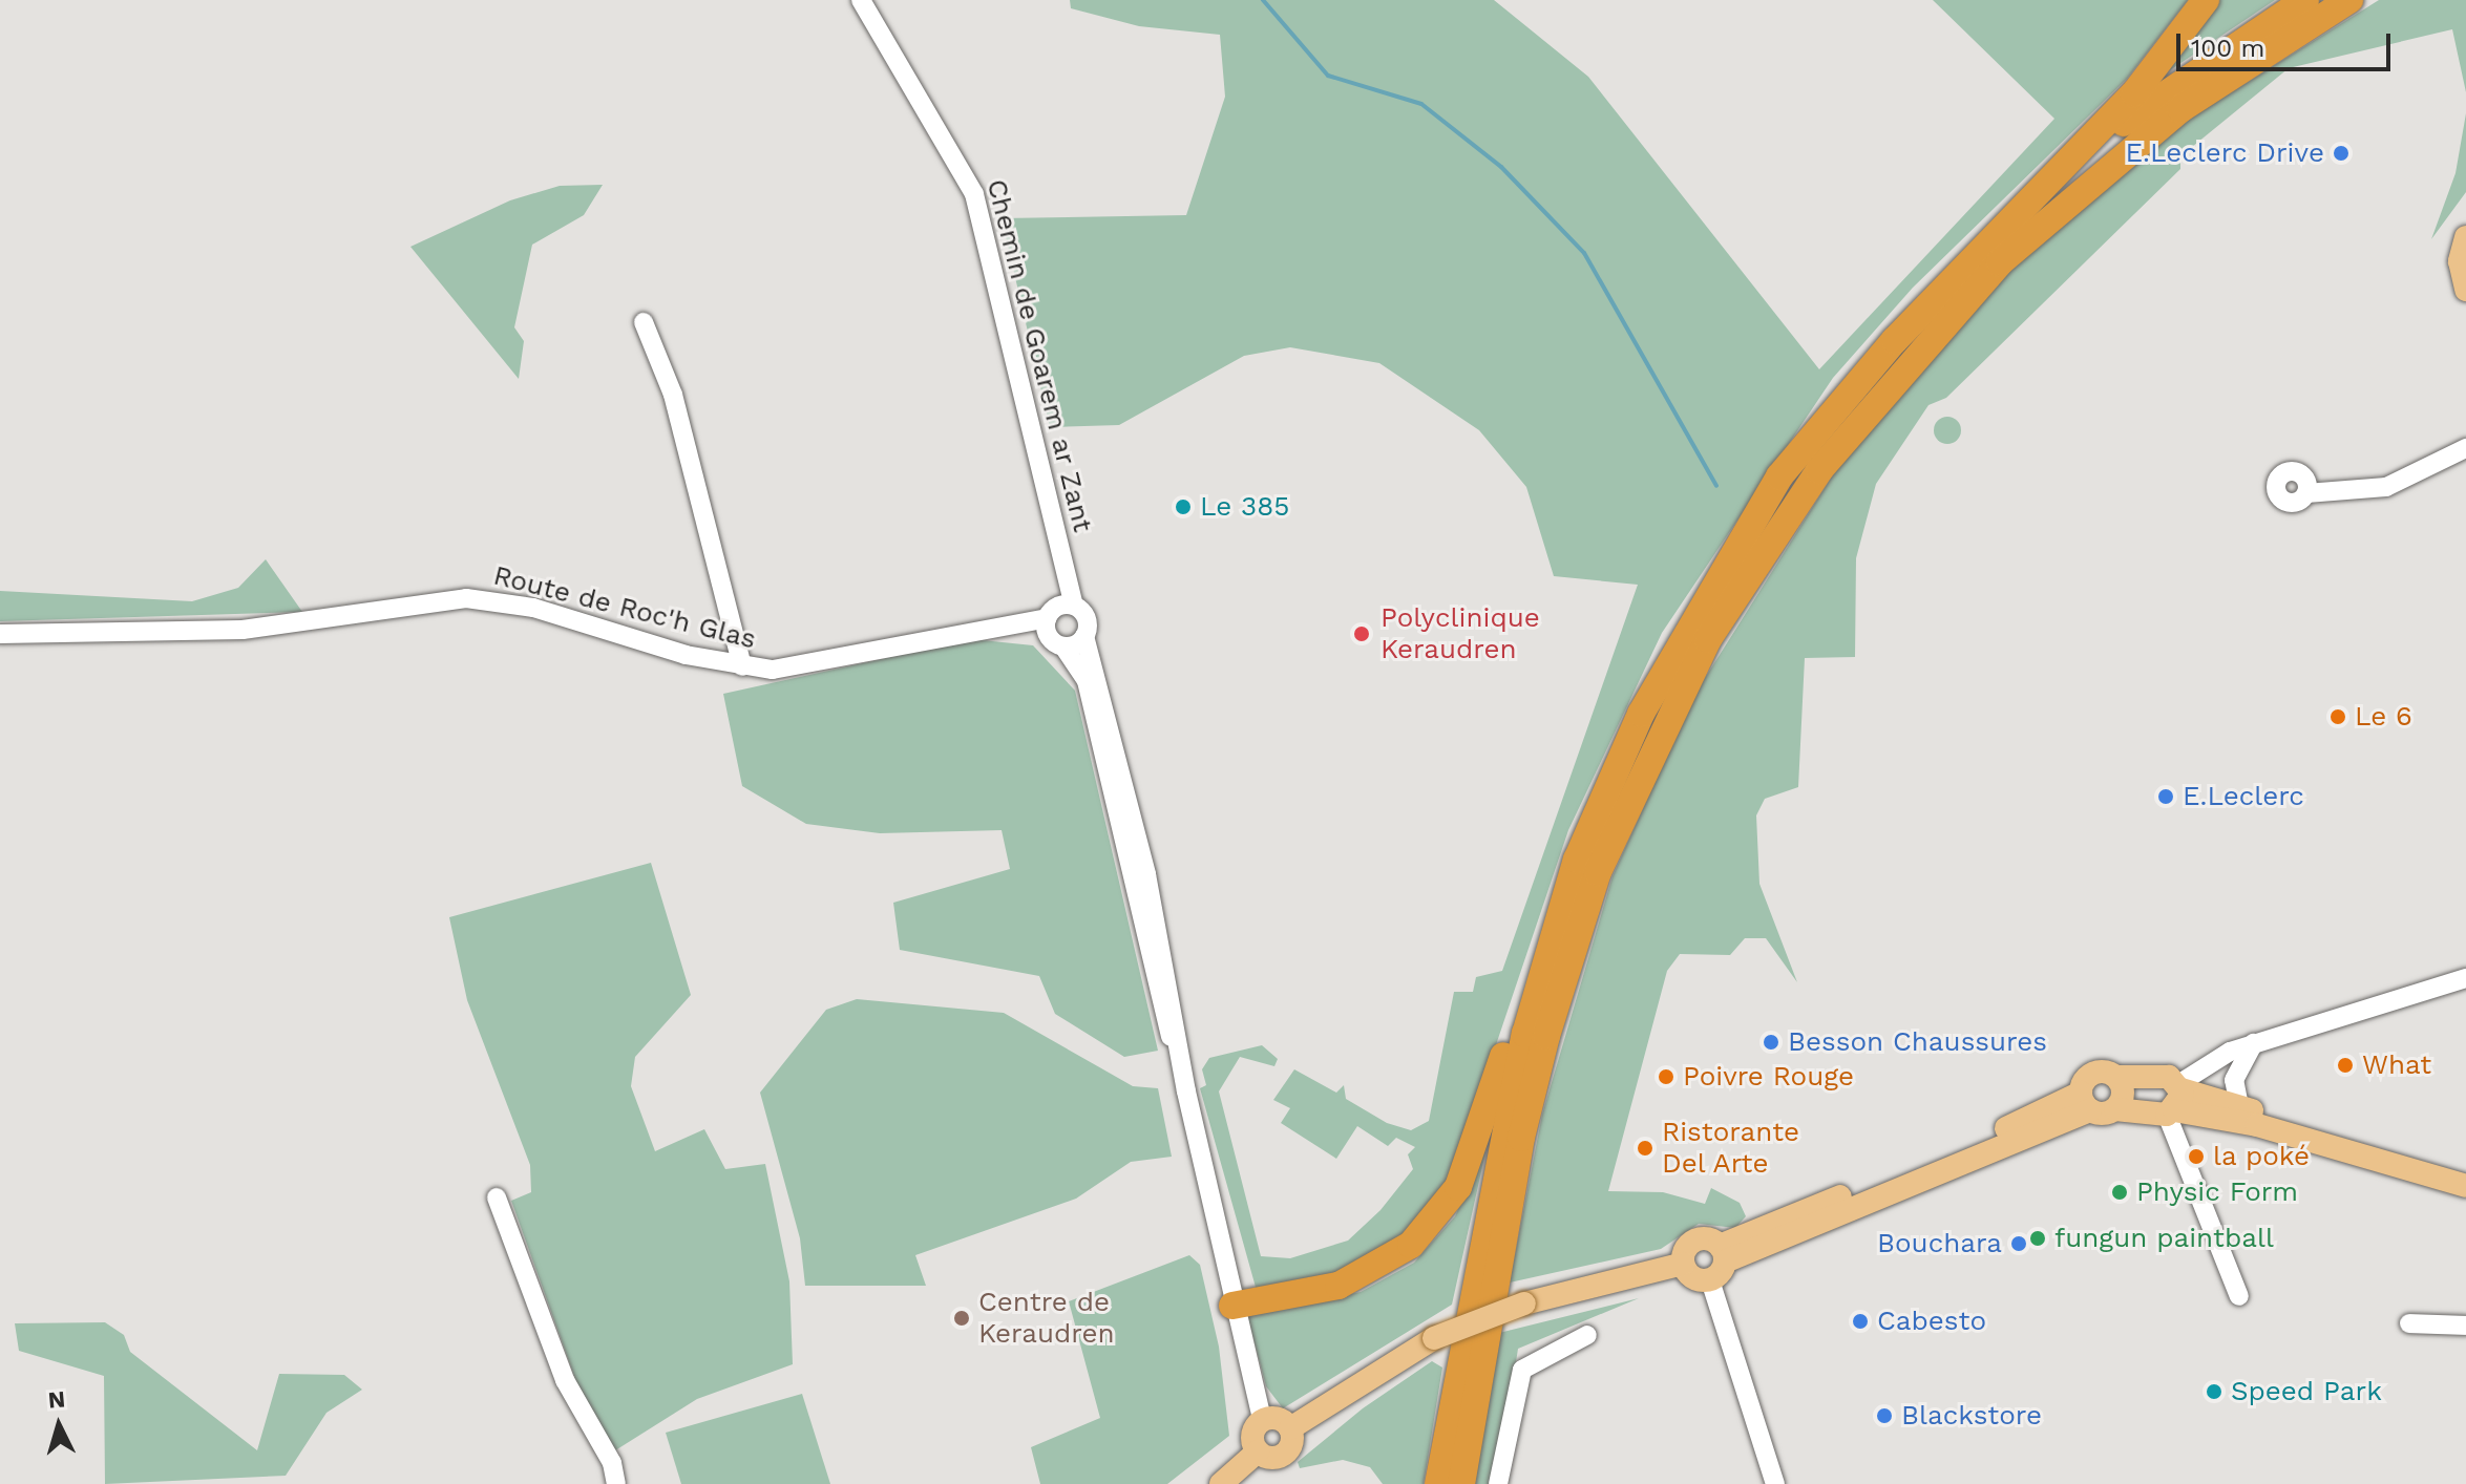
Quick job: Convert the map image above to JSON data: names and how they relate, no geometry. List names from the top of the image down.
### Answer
{
  "streets": {
    "street": ["Chemin de Goarem ar Zant", "Route de Roc'h Glas"]
  },
  "crossings": [
    ["Chemin de Goarem ar Zant", "Route de Roc'h Glas"]
  ],
  "places": [
    "E.Leclerc Drive",
    "Le 385",
    "Polyclinique Keraudren",
    "Le 6",
    "E.Leclerc",
    "Besson Chaussures",
    "What",
    "Poivre Rouge",
    "Ristorante Del Arte",
    "la poké",
    "Physic Form",
    "fungun paintball",
    "Bouchara",
    "Centre de Keraudren",
    "Cabesto",
    "Speed Park",
    "Blackstore"
  ],
  "scale_bar": "100 m",
  "north": "top"
}
